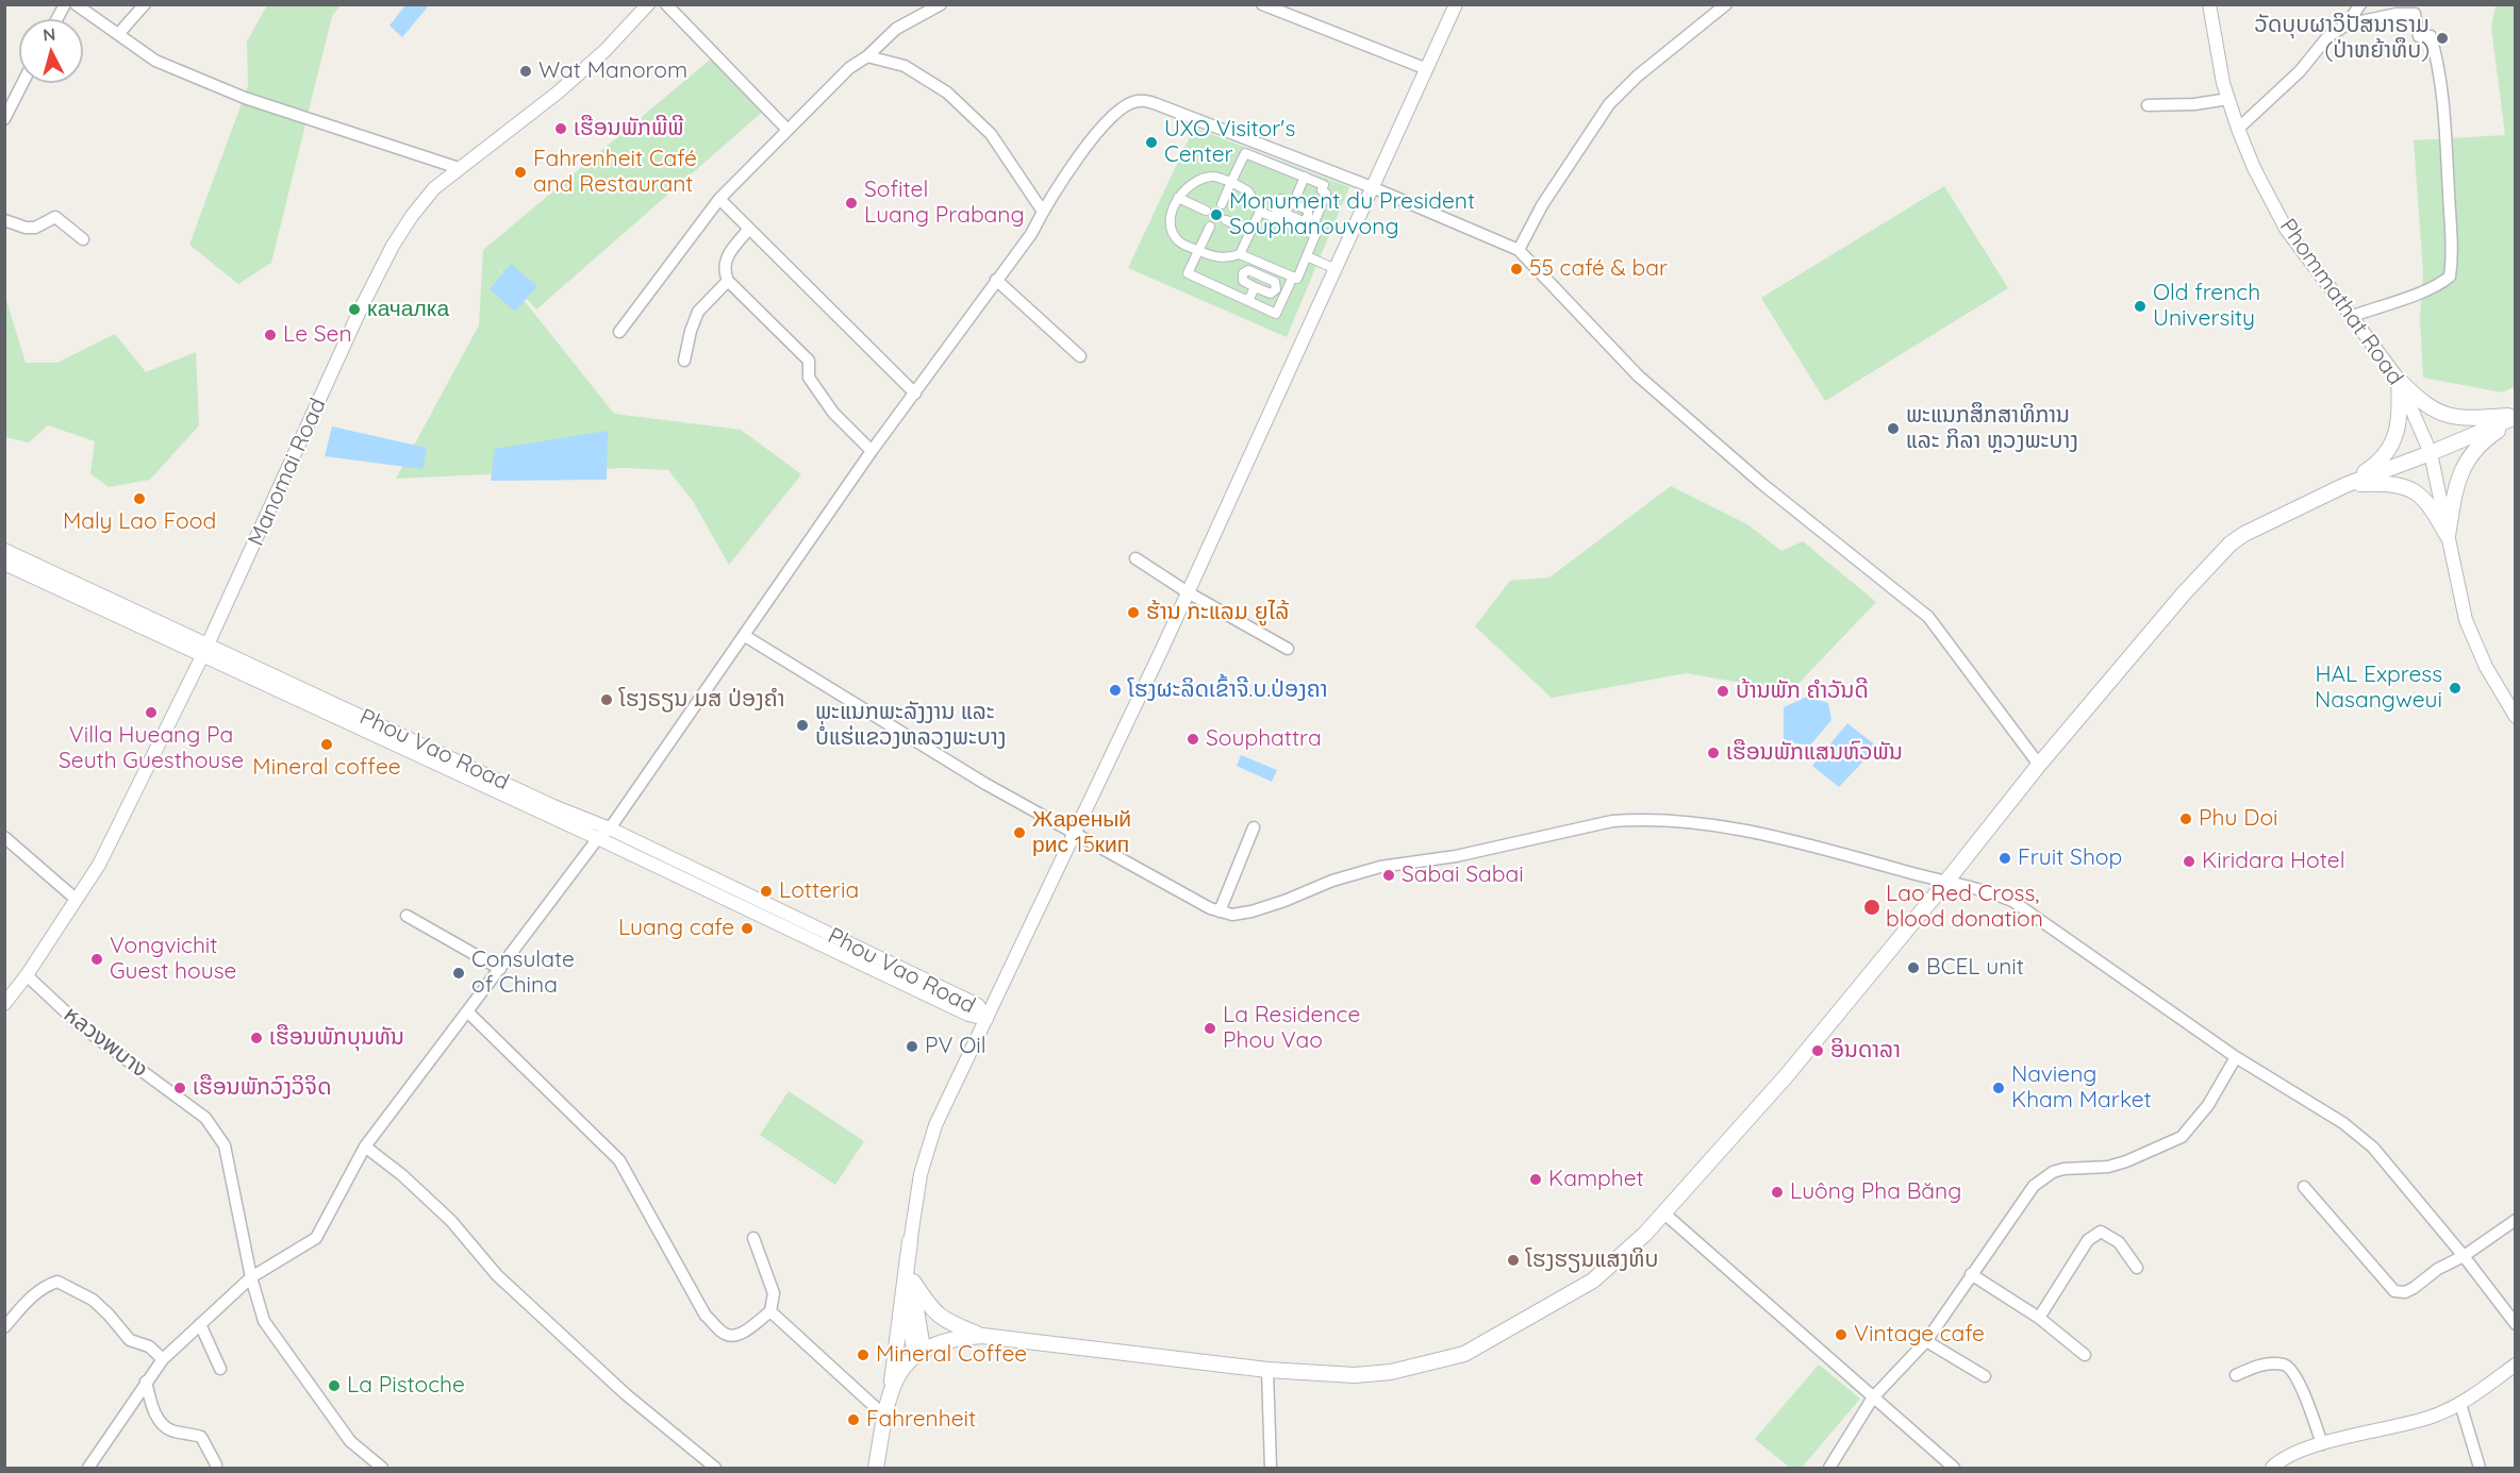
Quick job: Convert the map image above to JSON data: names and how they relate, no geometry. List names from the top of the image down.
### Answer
{
  "streets": {
    "street": [
      "Phommathat Road",
      "Manomai Road",
      "Phou Vao Road",
      "หลวงพบาง"
    ]
  },
  "crossings": [
    ["Manomai Road", "Phou Vao Road"],
    ["Manomai Road", "หลวงพบาง"]
  ],
  "places": [
    "ວັດບຸບຜາວິປັສນາຣາມ (ປ່າຫຍ້າທຶບ)",
    "Wat Manorom",
    "ເຮືອນພັກພີພີ",
    "UXO Visitor's Center",
    "Fahrenheit Café and Restaurant",
    "Sofitel Luang Prabang",
    "Monument du President Souphanouvong",
    "55 café & bar",
    "Old french University",
    "качалка",
    "Le Sen",
    "ພະແນກສຶກສາທິການ ແລະ ກິລາ ຫຼວງພະບາງ",
    "Maly Lao Food",
    "ຮ້ານ ກະແລມ ຍູໄລ້",
    "HAL Express Nasangweui",
    "ໂຮງຜະລິດເຂົ້າຈີ.ບ.ປ່ອງຄາ",
    "ບ້ານພັກ ຄໍາວັນດີ",
    "ໂຮງຣຽນ ມສ ປ່ອງຄຳ",
    "Villa Hueang Pa Seuth Guesthouse",
    "ພະແນກພະລັງງານ ແລະ ບໍ່ແຮ່ແຂວງຫລວງພະບາງ",
    "Souphattra",
    "Mineral coffee",
    "ເຮືອນພັກແສນຫົວພັນ",
    "Phu Doi",
    "Жареный рис 15кип",
    "Fruit Shop",
    "Kiridara Hotel",
    "Sabai Sabai",
    "Lotteria",
    "Lao Red Cross, blood donation",
    "Luang cafe",
    "Vongvichit Guest house",
    "BCEL unit",
    "Consulate of China",
    "La Residence Phou Vao",
    "ເຮືອນພັກບຸນທັນ",
    "PV Oil",
    "ອິນດາລາ",
    "ເຮືອນພັກວົງວິຈິດ",
    "Navieng Kham Market",
    "Kamphet",
    "Luông Pha Băng",
    "ໂຮງຮຽນແສງທິບ",
    "Vintage cafe",
    "Mineral Coffee",
    "La Pistoche",
    "Fahrenheit"
  ],
  "north": "top"
}
